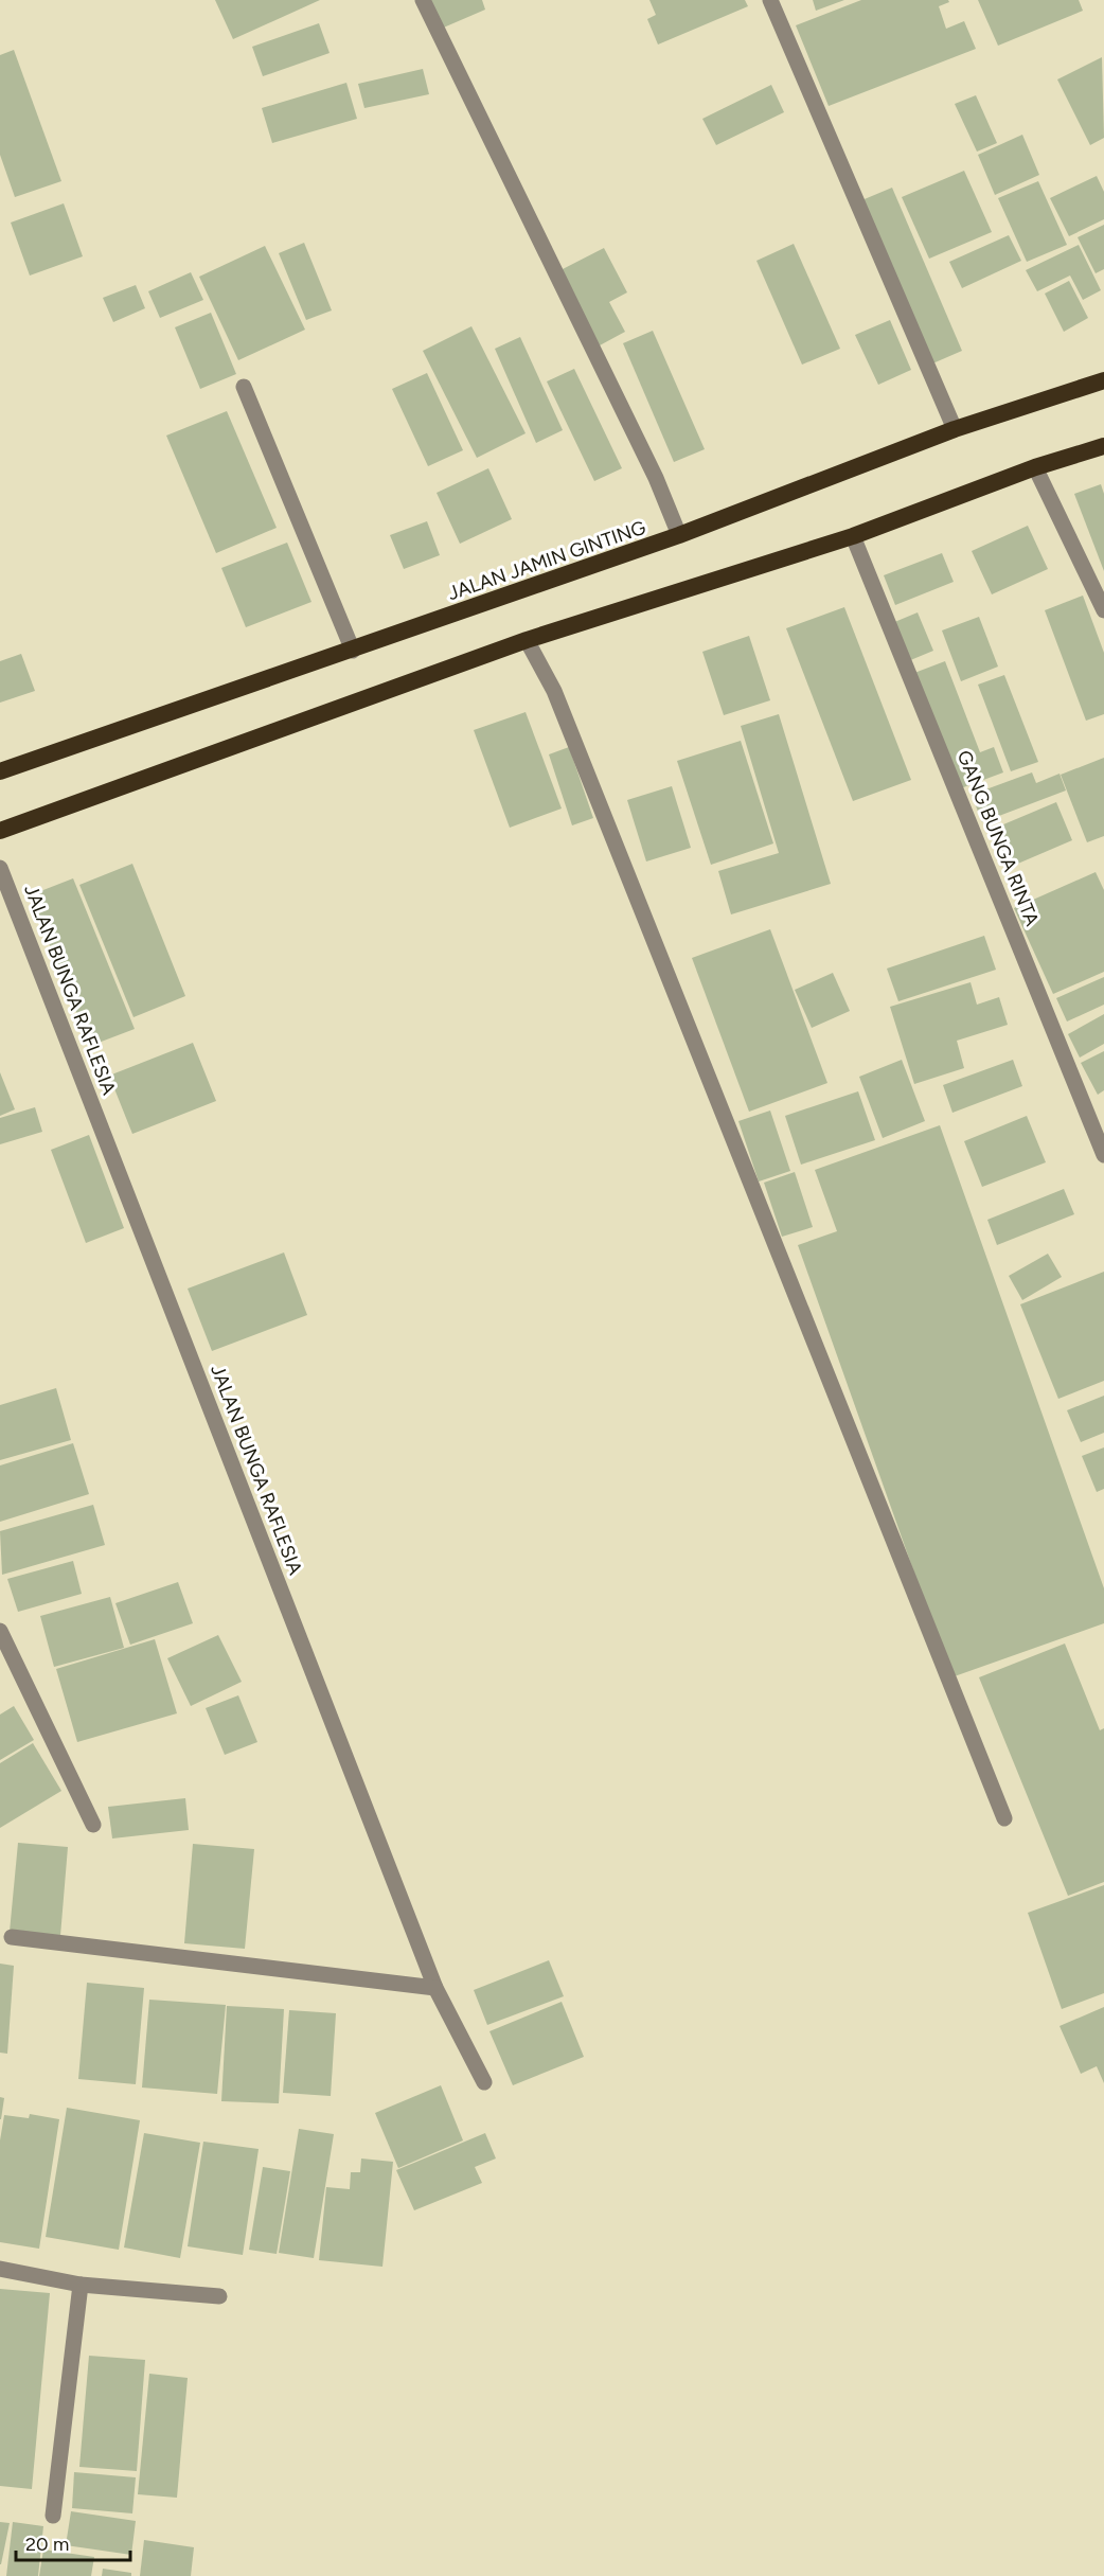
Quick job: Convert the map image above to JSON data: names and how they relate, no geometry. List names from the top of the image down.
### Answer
{
  "streets": {
    "highway": ["JALAN JAMIN GINTING"],
    "street": ["GANG BUNGA RINTA", "JALAN BUNGA RAFLESIA"]
  },
  "scale_bar": "20 m"
}
